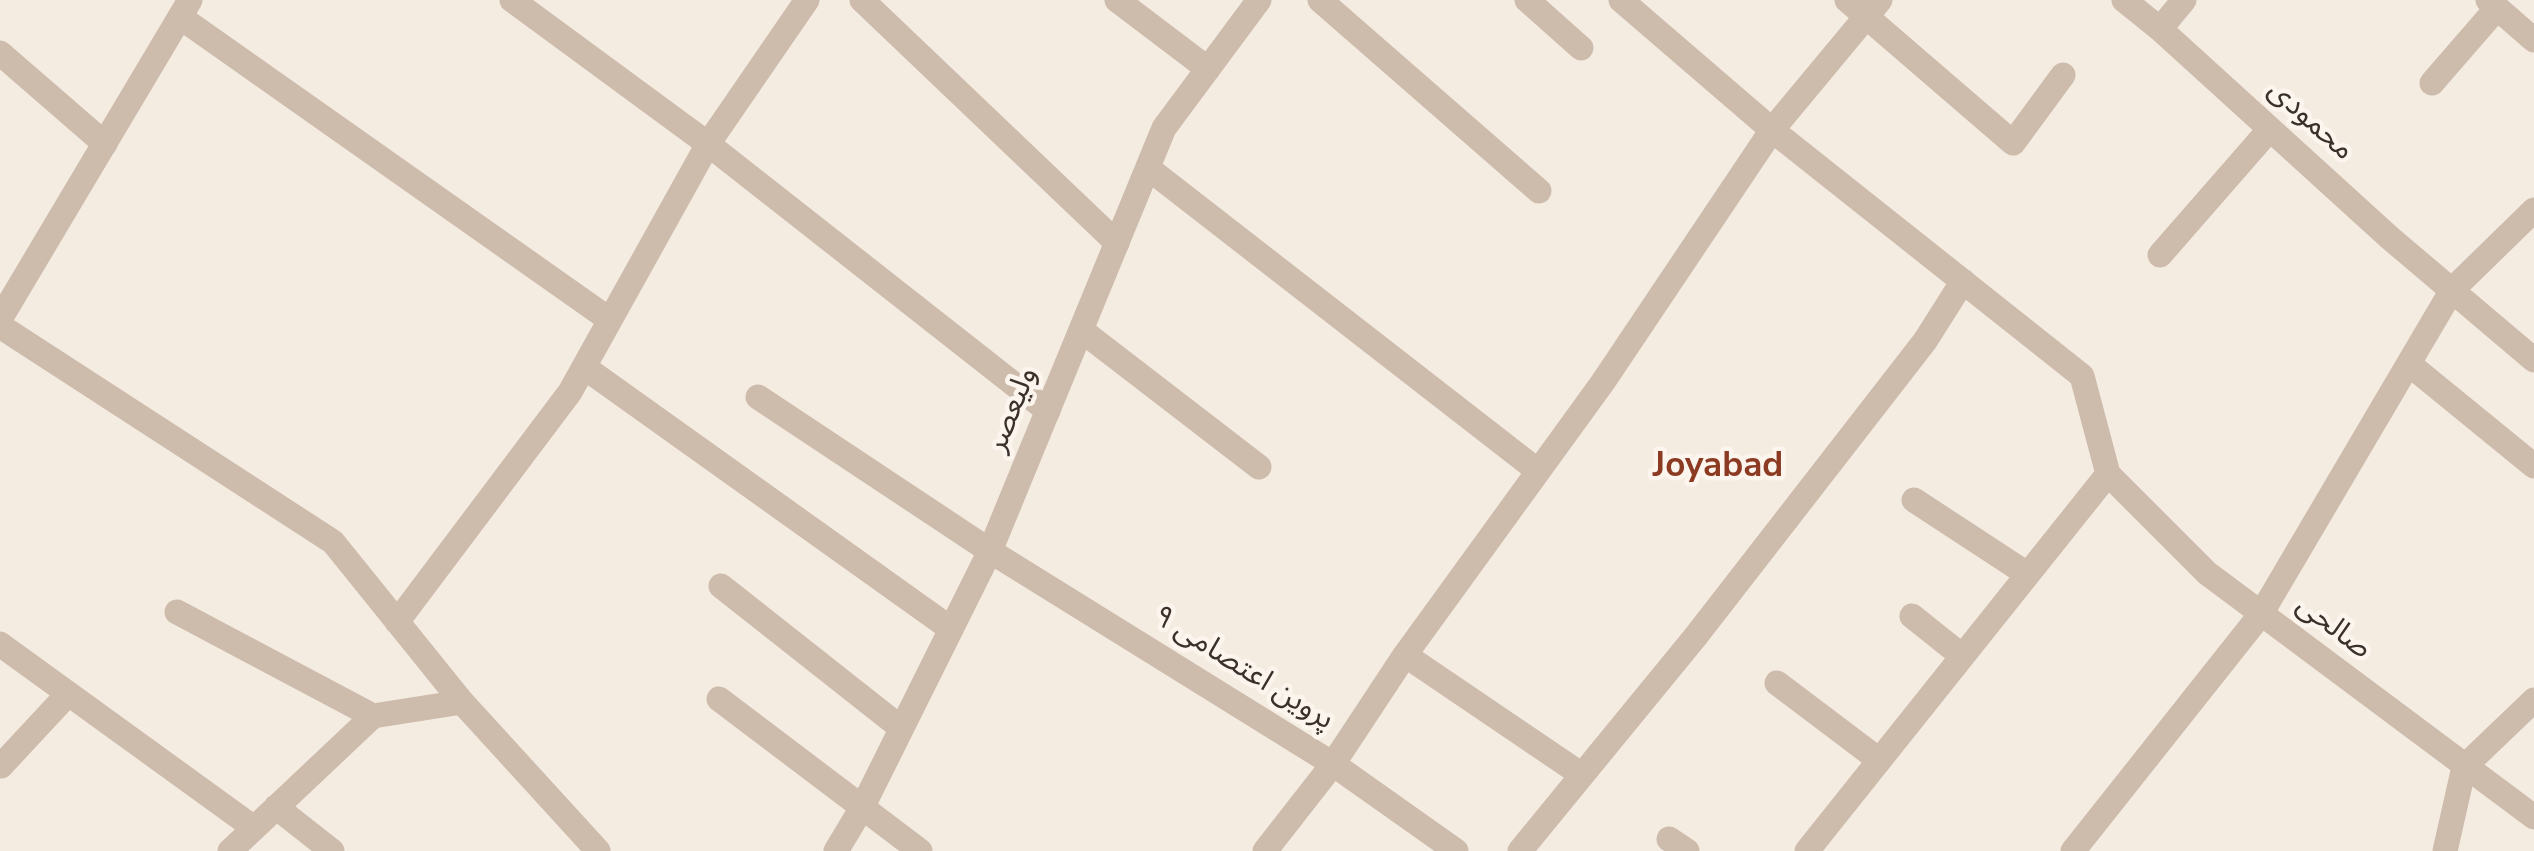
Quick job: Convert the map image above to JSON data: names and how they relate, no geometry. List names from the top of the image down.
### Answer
{
  "streets": {
    "street": [
      "محمودی",
      "ولیعصر",
      "صالحی",
      "پروین اعتصامی ۹"
    ]
  },
  "crossings": [
    ["ولیعصر", "پروین اعتصامی ۹"]
  ],
  "districts": ["Joyabad"]
}
